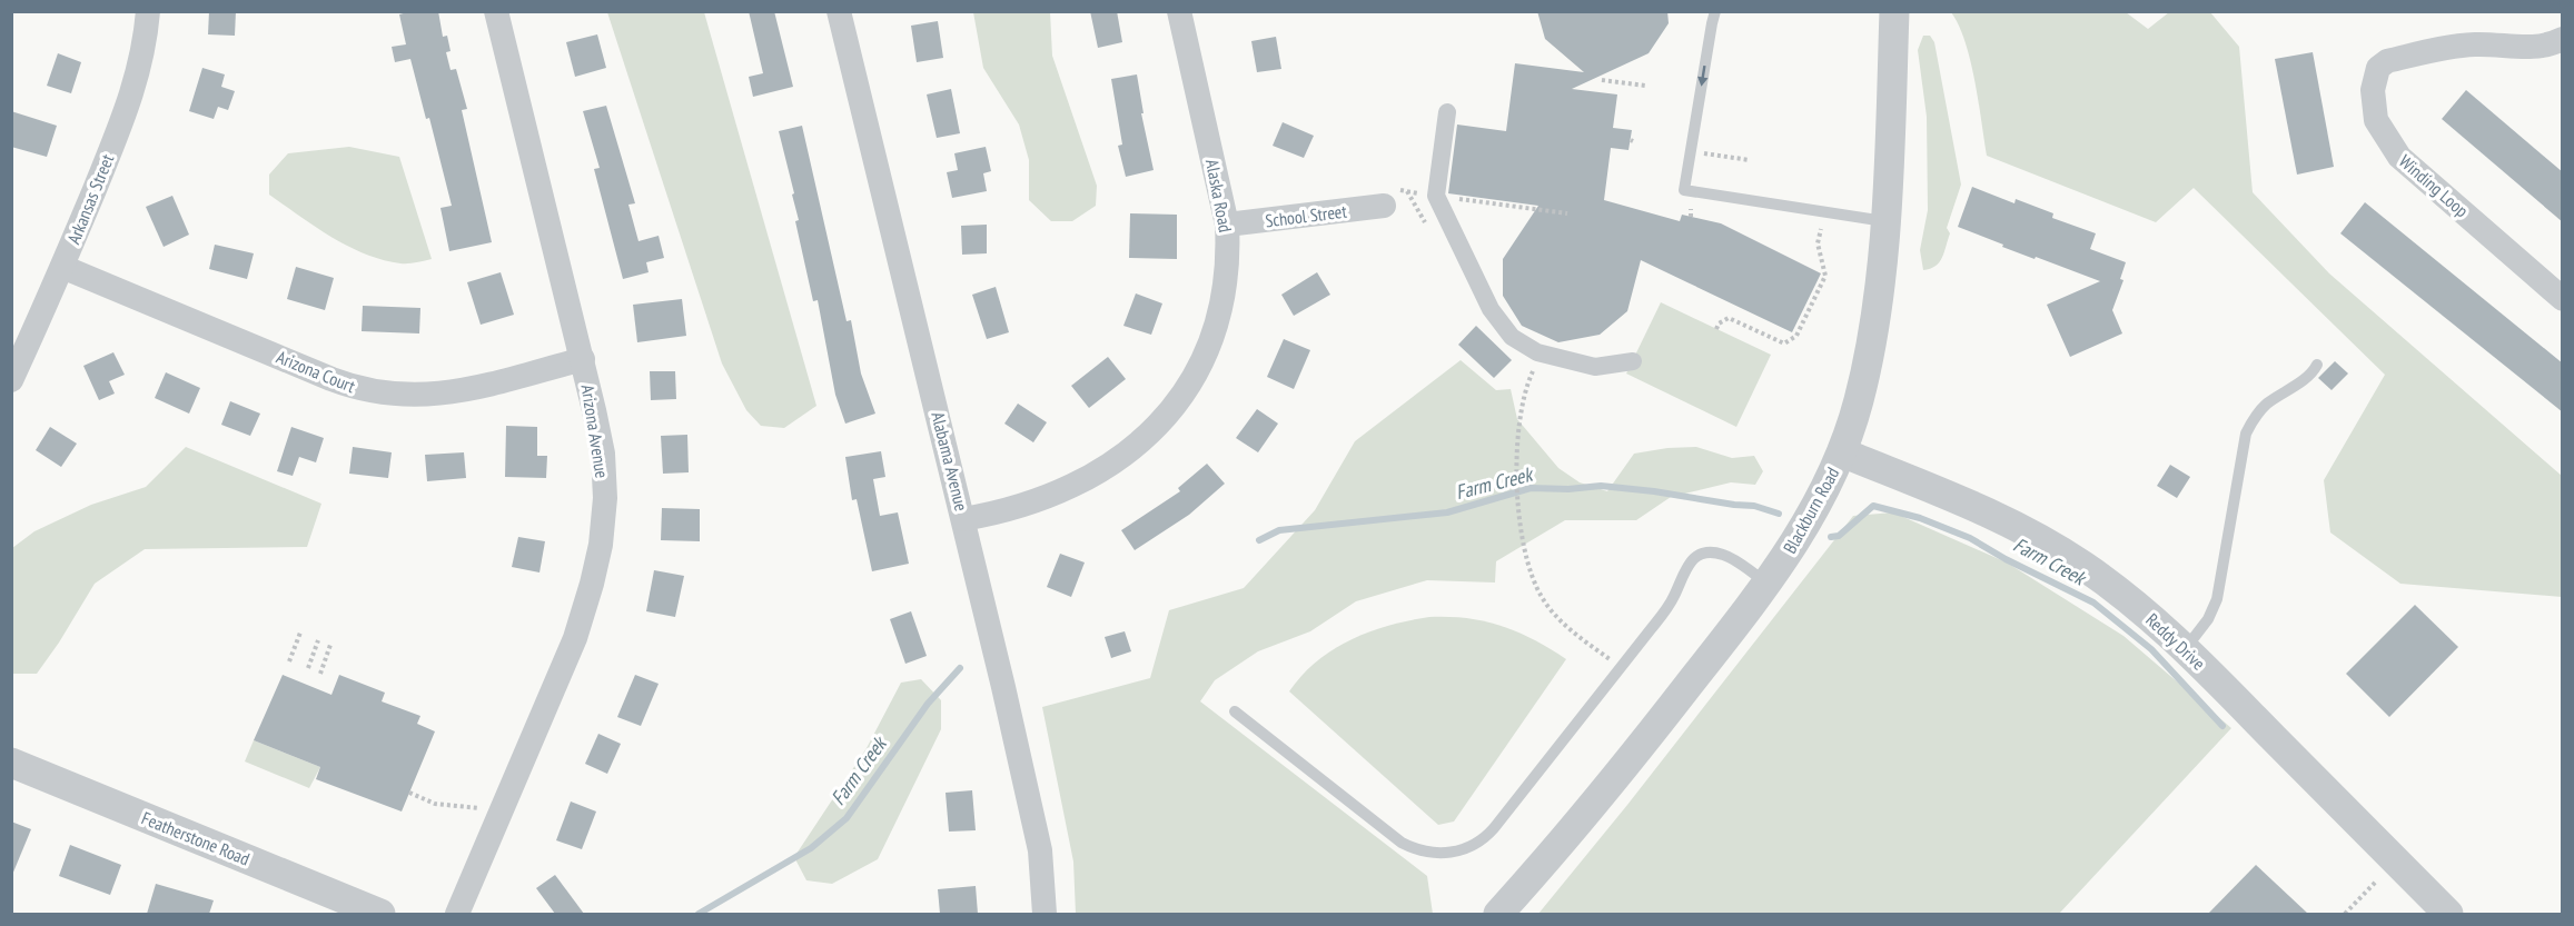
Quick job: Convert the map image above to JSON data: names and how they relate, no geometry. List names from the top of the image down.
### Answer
{
  "streets": {
    "street": [
      "Winding Loop",
      "Alaska Road",
      "Arkansas Street",
      "School Street",
      "Arizona Court",
      "Arizona Avenue",
      "Alabama Avenue",
      "Blackburn Road",
      "Reddy Drive",
      "Featherstone Road"
    ]
  },
  "crossings": [
    ["Alaska Road", "School Street"],
    ["Alaska Road", "Alabama Avenue"],
    ["Arkansas Street", "Arizona Court"],
    ["Arizona Court", "Arizona Avenue"],
    ["Blackburn Road", "Reddy Drive"]
  ],
  "water": ["Farm Creek"]
}
